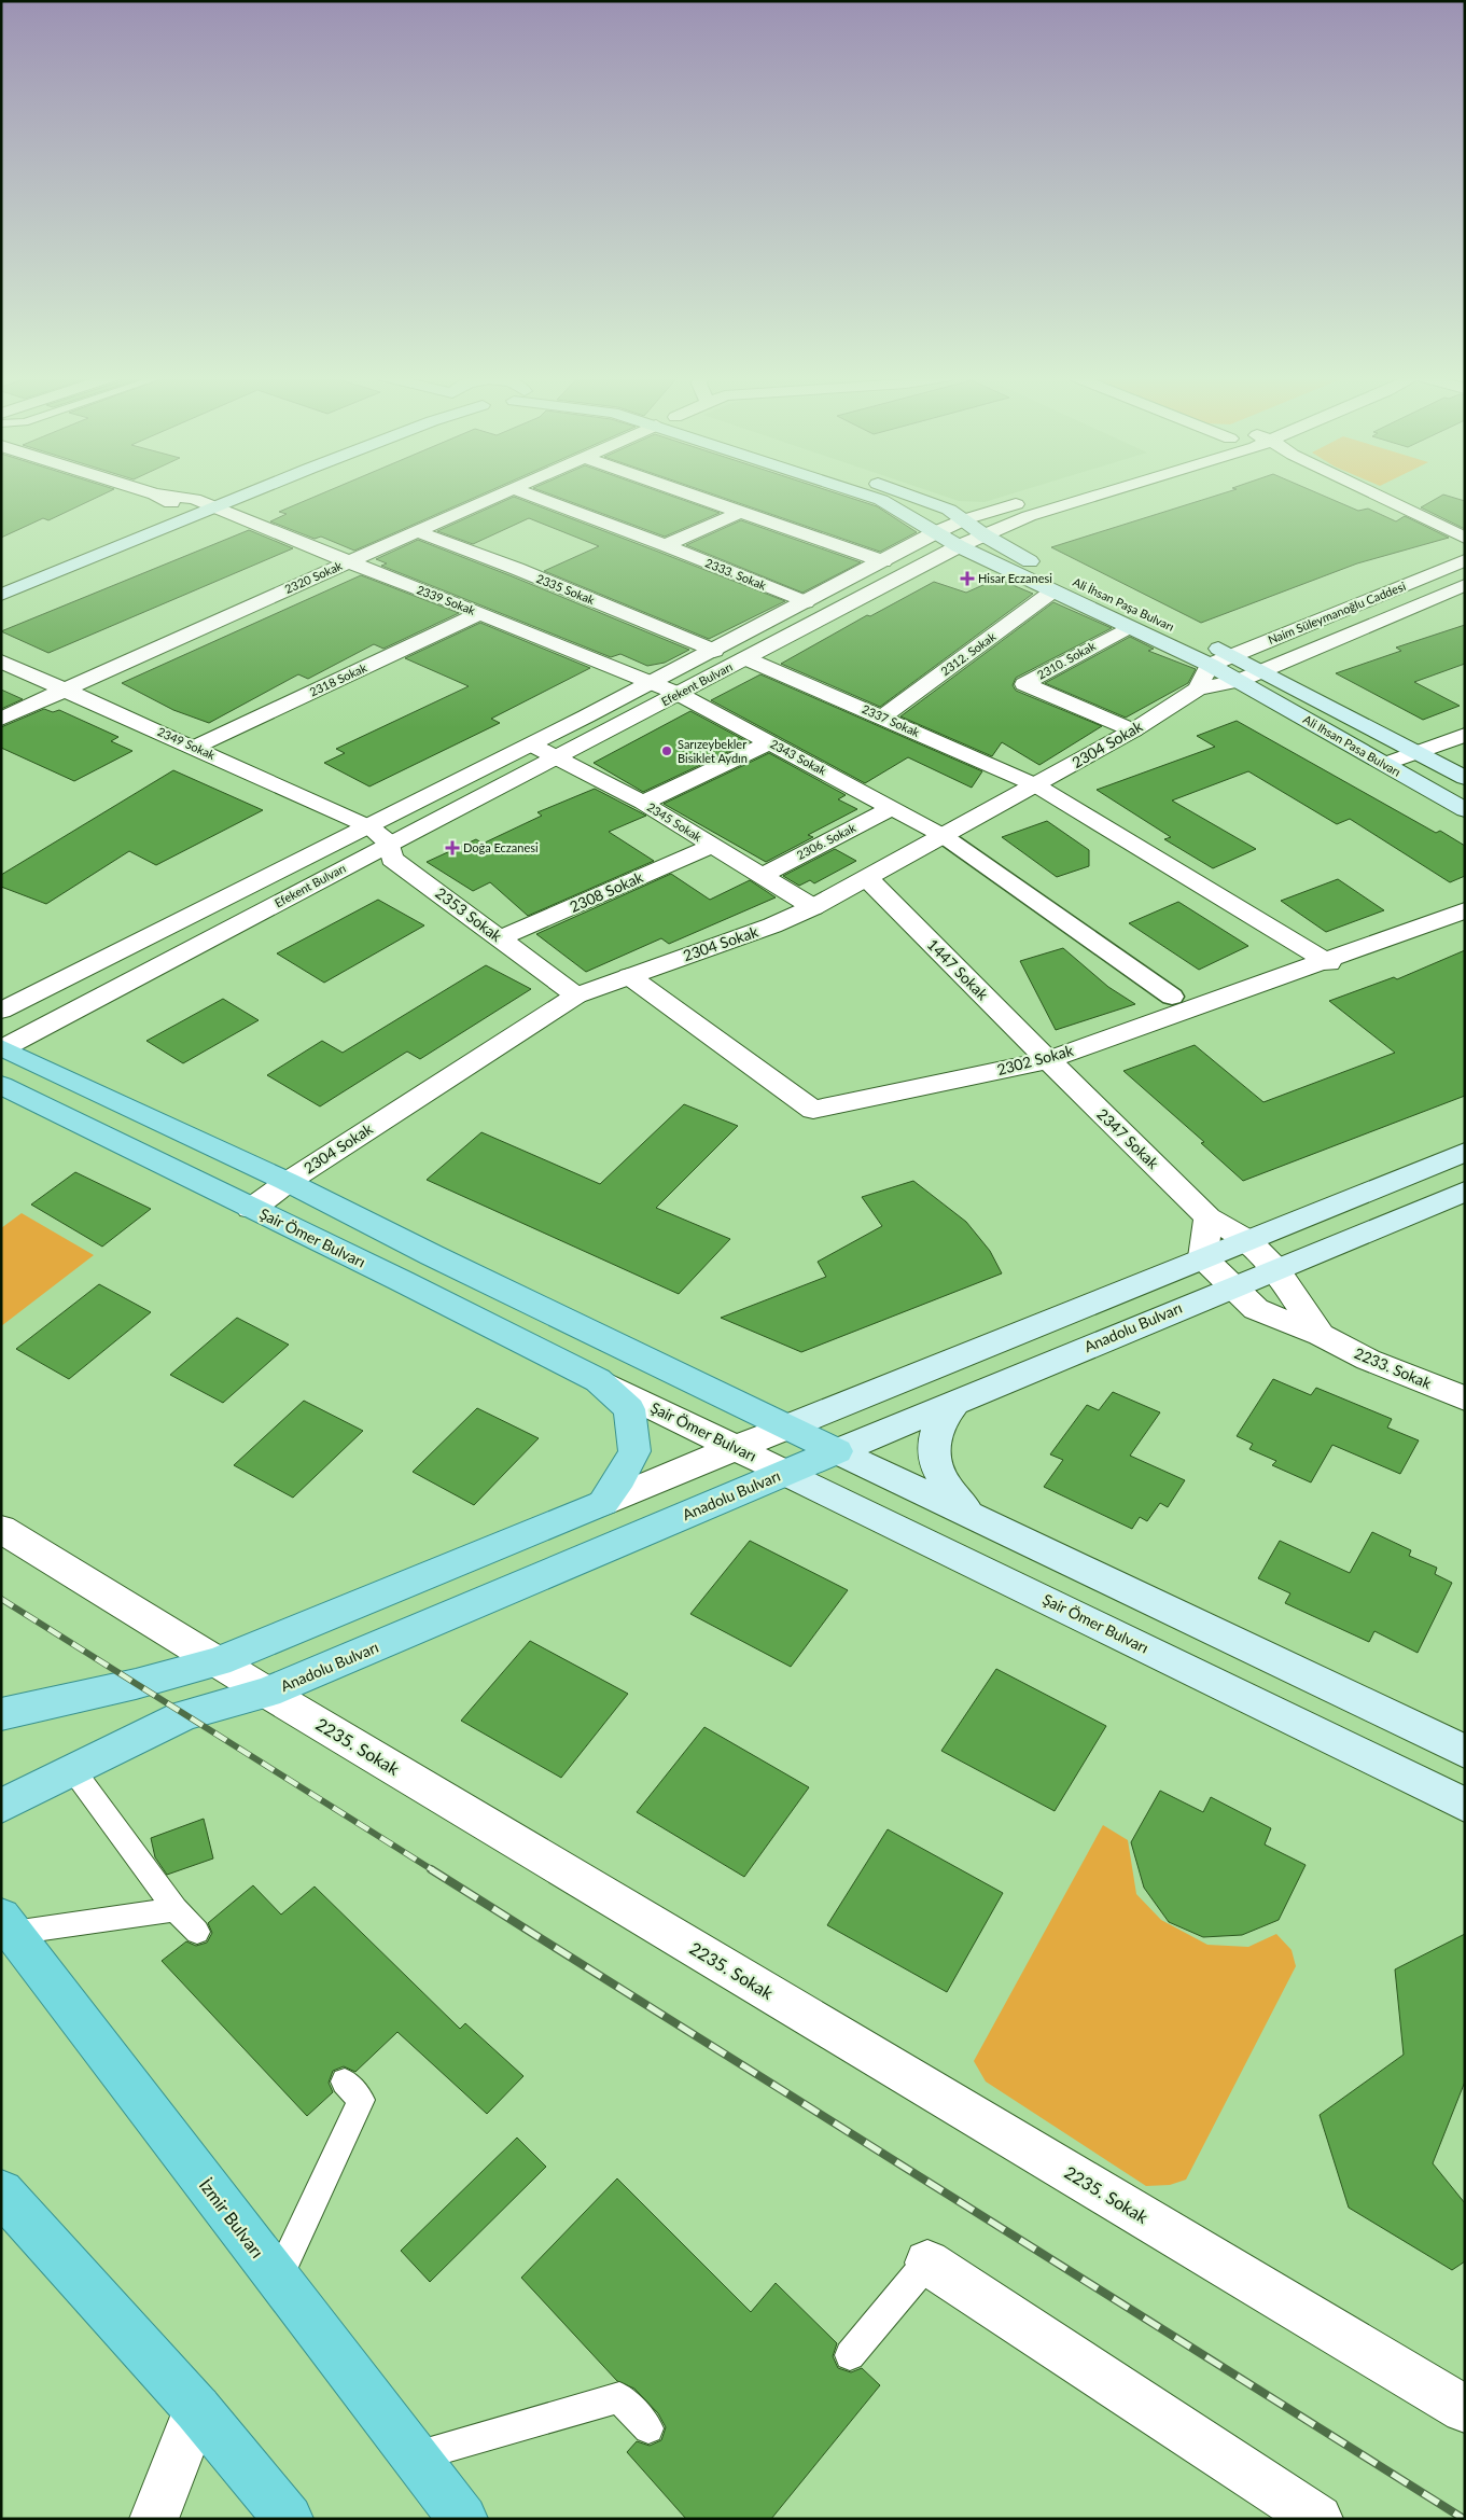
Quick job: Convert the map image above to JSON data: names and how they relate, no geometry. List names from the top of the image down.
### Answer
{
  "streets": {
    "highway": ["İzmir Bulvarı"],
    "main road": [
      "Ali İhsan Paşa Bulvarı",
      "Ali Ihsan Pasa Bulvarı",
      "Şair Ömer Bulvarı",
      "Anadolu Bulvarı"
    ],
    "street": [
      "2333. Sokak",
      "2320 Sokak",
      "2335 Sokak",
      "2339 Sokak",
      "Naim Süleymanoğlu Caddesi",
      "2312. Sokak",
      "2310. Sokak",
      "2318 Sokak",
      "Efekent Bulvarı",
      "2337 Sokak",
      "2349 Sokak",
      "2304 Sokak",
      "2343 Sokak",
      "2345 Sokak",
      "2306. Sokak",
      "2308 Sokak",
      "2353 Sokak",
      "1447 Sokak",
      "2302 Sokak",
      "2347 Sokak",
      "2233. Sokak",
      "2235. Sokak"
    ]
  },
  "crossings": [
    ["2333. Sokak", "Efekent Bulvarı"],
    ["2320 Sokak", "2335 Sokak"],
    ["2320 Sokak", "2339 Sokak"],
    ["2320 Sokak", "2349 Sokak"],
    ["2335 Sokak", "Efekent Bulvarı"],
    ["2339 Sokak", "2318 Sokak"],
    ["2339 Sokak", "Efekent Bulvarı"],
    ["2339 Sokak", "2343 Sokak"],
    ["Ali İhsan Paşa Bulvarı", "Naim Süleymanoğlu Caddesi"],
    ["Ali İhsan Paşa Bulvarı", "2312. Sokak"],
    ["Ali İhsan Paşa Bulvarı", "2310. Sokak"],
    ["Ali İhsan Paşa Bulvarı", "Efekent Bulvarı"],
    ["Ali İhsan Paşa Bulvarı", "Ali Ihsan Pasa Bulvarı"],
    ["Naim Süleymanoğlu Caddesi", "2304 Sokak"],
    ["Naim Süleymanoğlu Caddesi", "Ali Ihsan Pasa Bulvarı"],
    ["2312. Sokak", "2337 Sokak"],
    ["2310. Sokak", "2304 Sokak"],
    ["2318 Sokak", "2349 Sokak"],
    ["Efekent Bulvarı", "2337 Sokak"],
    ["Efekent Bulvarı", "2349 Sokak"],
    ["Efekent Bulvarı", "2343 Sokak"],
    ["Efekent Bulvarı", "2345 Sokak"],
    ["Efekent Bulvarı", "2353 Sokak"],
    ["2337 Sokak", "2304 Sokak"],
    ["2337 Sokak", "2302 Sokak"],
    ["2349 Sokak", "2353 Sokak"],
    ["2304 Sokak", "2343 Sokak"],
    ["2304 Sokak", "2345 Sokak"],
    ["2304 Sokak", "2353 Sokak"],
    ["2304 Sokak", "1447 Sokak"],
    ["2304 Sokak", "2302 Sokak"],
    ["2304 Sokak", "Şair Ömer Bulvarı"],
    ["2343 Sokak", "2306. Sokak"],
    ["2345 Sokak", "2306. Sokak"],
    ["2345 Sokak", "2308 Sokak"],
    ["2308 Sokak", "2353 Sokak"],
    ["1447 Sokak", "2302 Sokak"],
    ["1447 Sokak", "2347 Sokak"],
    ["2302 Sokak", "2347 Sokak"],
    ["2347 Sokak", "2233. Sokak"],
    ["Şair Ömer Bulvarı", "Anadolu Bulvarı"],
    ["Anadolu Bulvarı", "2233. Sokak"],
    ["Anadolu Bulvarı", "2235. Sokak"]
  ],
  "places": {
    "health": ["Hisar Eczanesi", "Doğa Eczanesi"],
    "other": ["Sarızeybekler Bisiklet Aydın"]
  }
}
